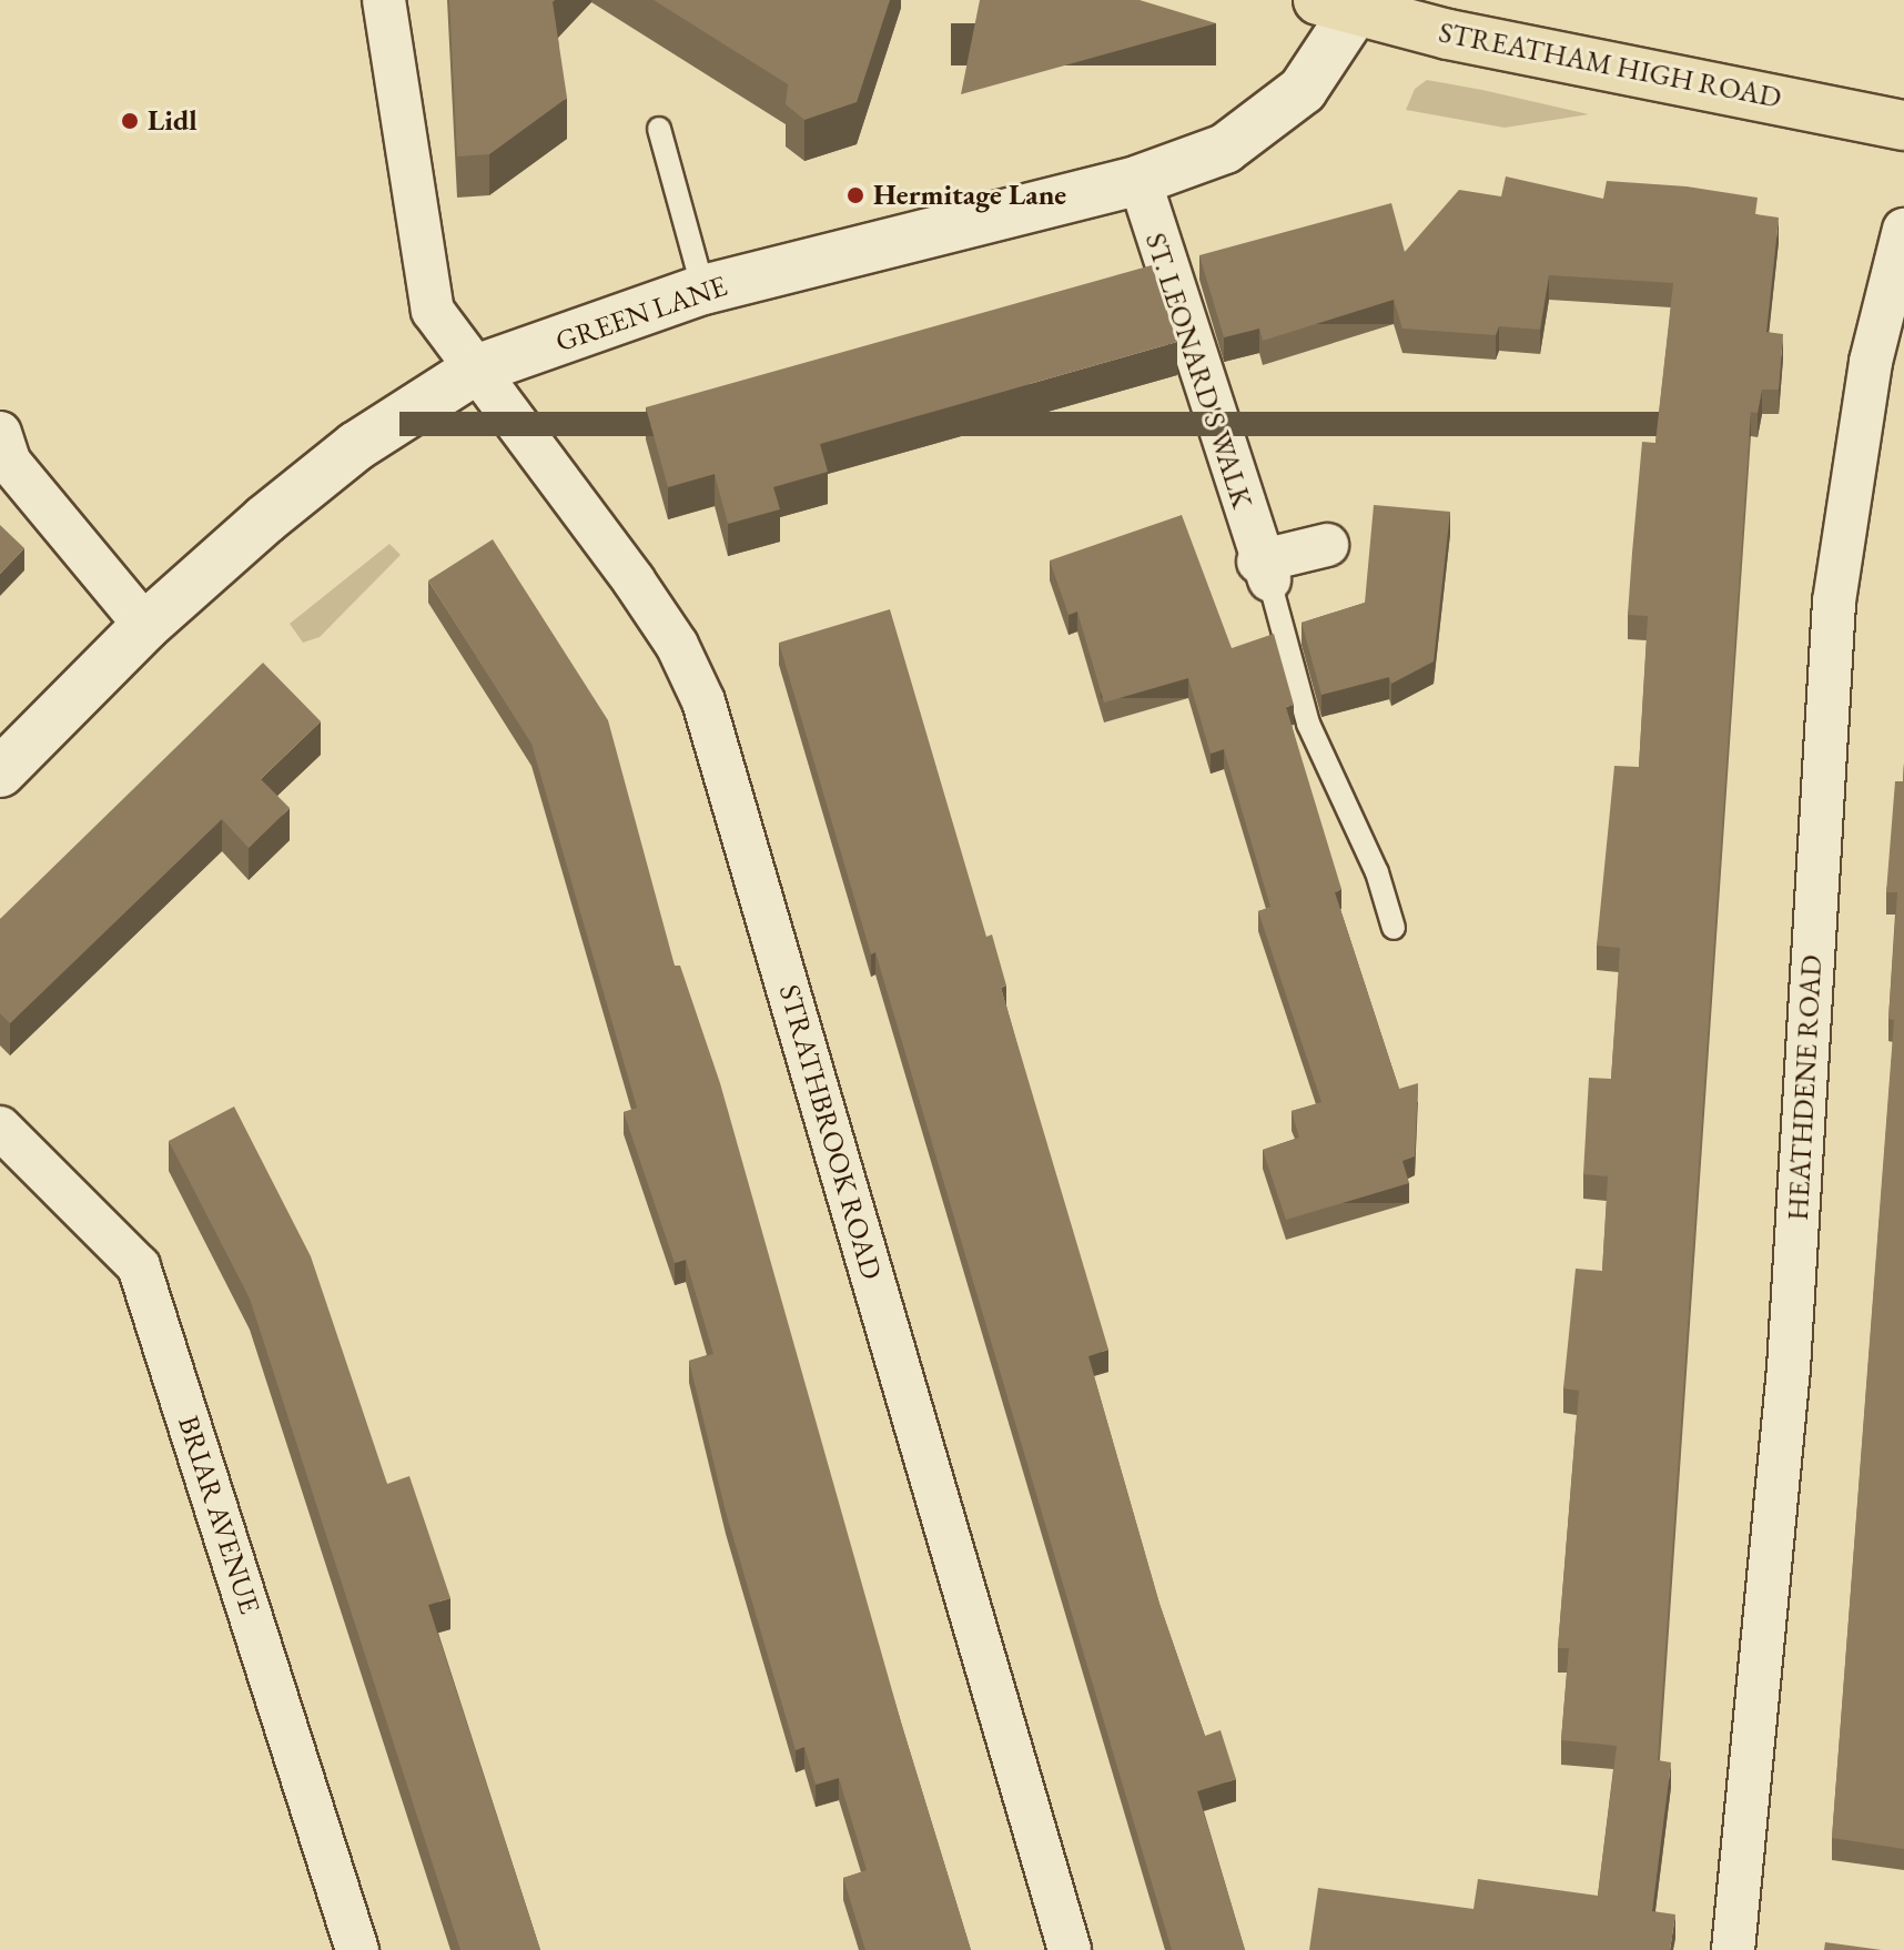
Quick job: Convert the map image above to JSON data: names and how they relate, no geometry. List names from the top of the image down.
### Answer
{
  "streets": {
    "highway": ["STREATHAM HIGH ROAD"],
    "main road": ["GREEN LANE"],
    "street": [
      "ST. LEONARD'S WALK",
      "HEATHDENE ROAD",
      "STRATHBROOK ROAD",
      "BRIAR AVENUE"
    ]
  },
  "crossings": [
    ["STREATHAM HIGH ROAD", "GREEN LANE"],
    ["GREEN LANE", "ST. LEONARD'S WALK"],
    ["GREEN LANE", "STRATHBROOK ROAD"]
  ],
  "places": ["Lidl", "Hermitage Lane"]
}
